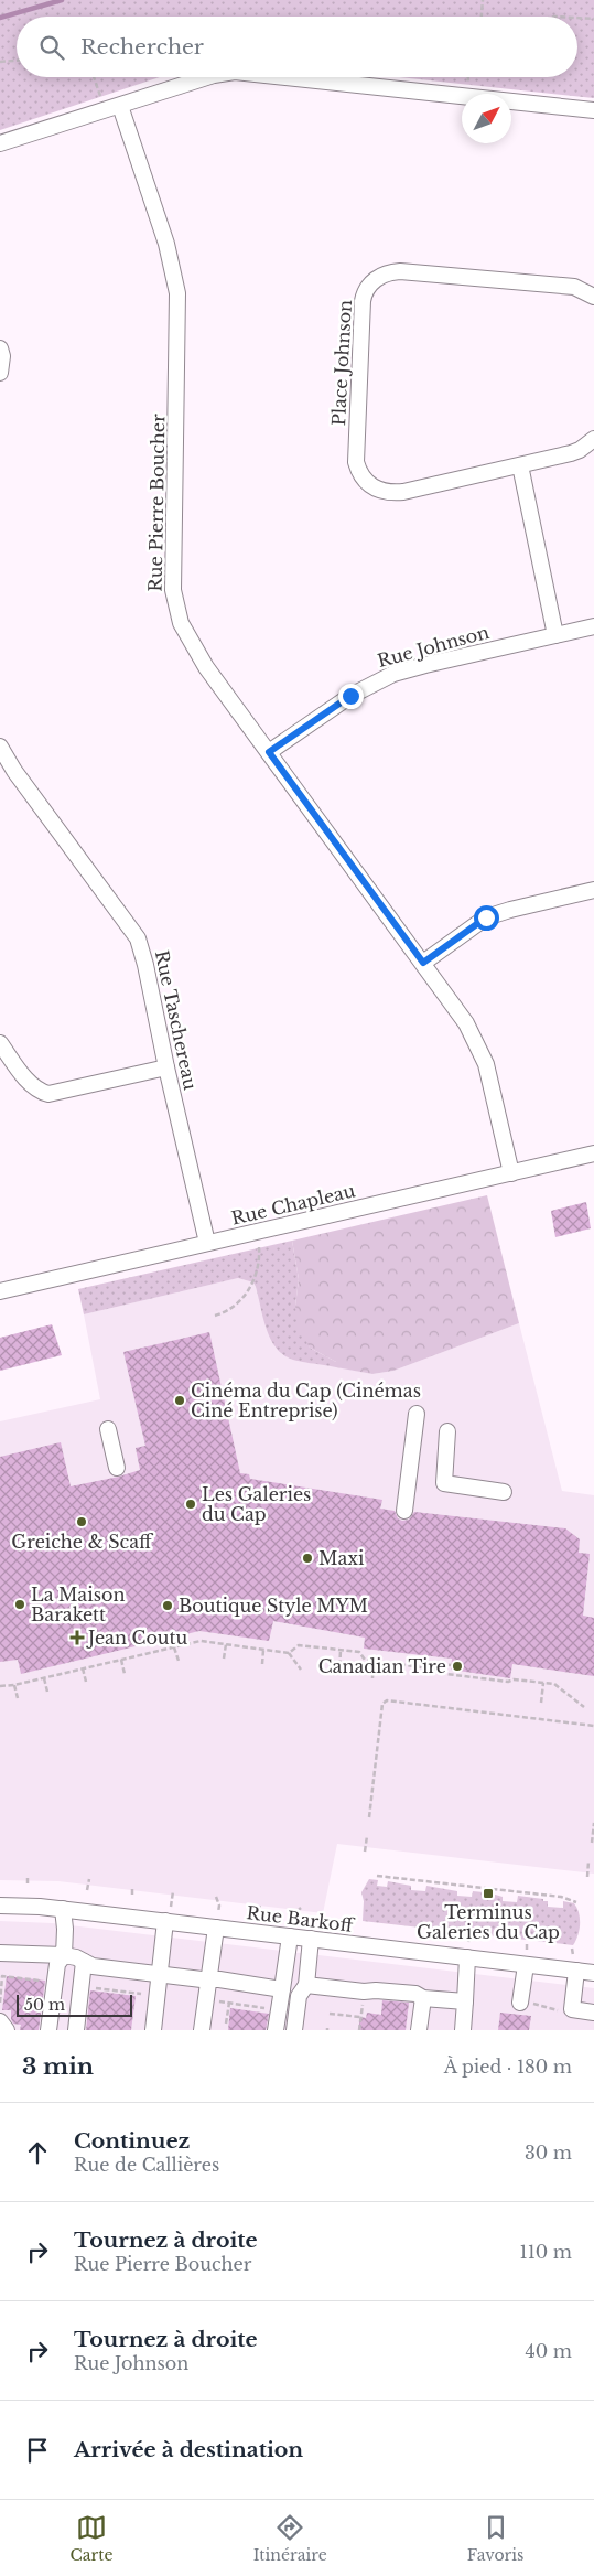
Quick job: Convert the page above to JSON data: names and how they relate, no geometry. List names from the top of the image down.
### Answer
{
  "streets": {
    "street": [
      "Place Johnson",
      "Rue Pierre Boucher",
      "Rue Johnson",
      "Rue Taschereau",
      "Rue Chapleau",
      "Rue Barkoff"
    ]
  },
  "crossings": [
    ["Rue Pierre Boucher", "Rue Johnson"],
    ["Rue Pierre Boucher", "Rue Chapleau"],
    ["Rue Taschereau", "Rue Chapleau"]
  ],
  "places": {
    "other": [
      "Cinéma du Cap (Cinémas Ciné Entreprise)",
      "Les Galeries du Cap",
      "Greiche & Scaff",
      "Maxi",
      "La Maison Barakett",
      "Boutique Style MYM",
      "Canadian Tire"
    ],
    "health": ["Jean Coutu"],
    "transit": ["Terminus Galeries du Cap"]
  },
  "scale_bar": "50 m",
  "north": "top right",
  "page": {
    "search": "Rechercher",
    "scale": "50 m",
    "heading": ["3 min", "À pied · 180 m"],
    "list": [
      ["Continuez", "Rue de Callières", "30 m"],
      ["Tournez à droite", "Rue Pierre Boucher", "110 m"],
      ["Tournez à droite", "Rue Johnson", "40 m"],
      "Arrivée à destination"
    ],
    "nav": ["Carte", "Itinéraire", "Favoris"]
  }
}
